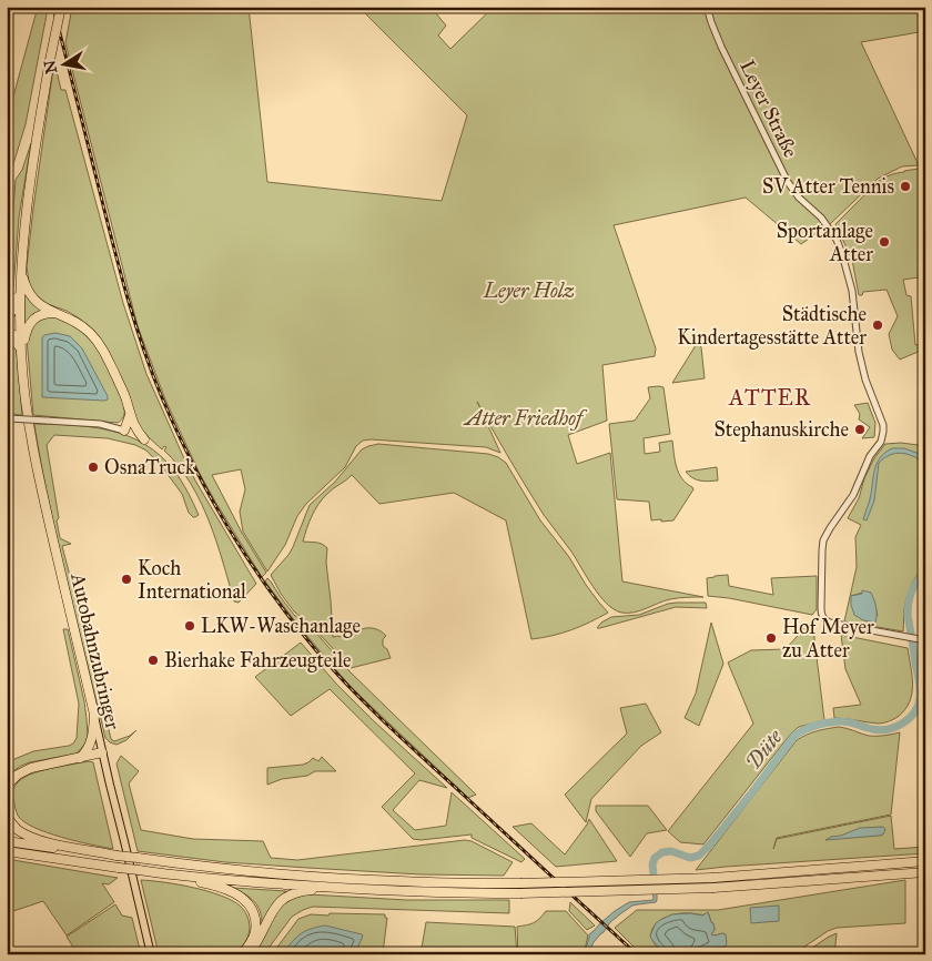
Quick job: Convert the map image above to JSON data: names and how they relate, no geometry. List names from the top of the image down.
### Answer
{
  "streets": {
    "highway": ["Autobahnzubringer"],
    "street": ["Leyer Straße"]
  },
  "districts": ["ATTER"],
  "water": ["Düte"],
  "parks": ["Leyer Holz", "Atter Friedhof"],
  "places": [
    "SV Atter Tennis",
    "Sportanlage Atter",
    "Städtische Kindertagesstätte Atter",
    "Stephanuskirche",
    "OsnaTruck",
    "Koch International",
    "LKW-Waschanlage",
    "Hof Meyer zu Atter",
    "Bierhake Fahrzeugteile"
  ],
  "north": "left"
}
